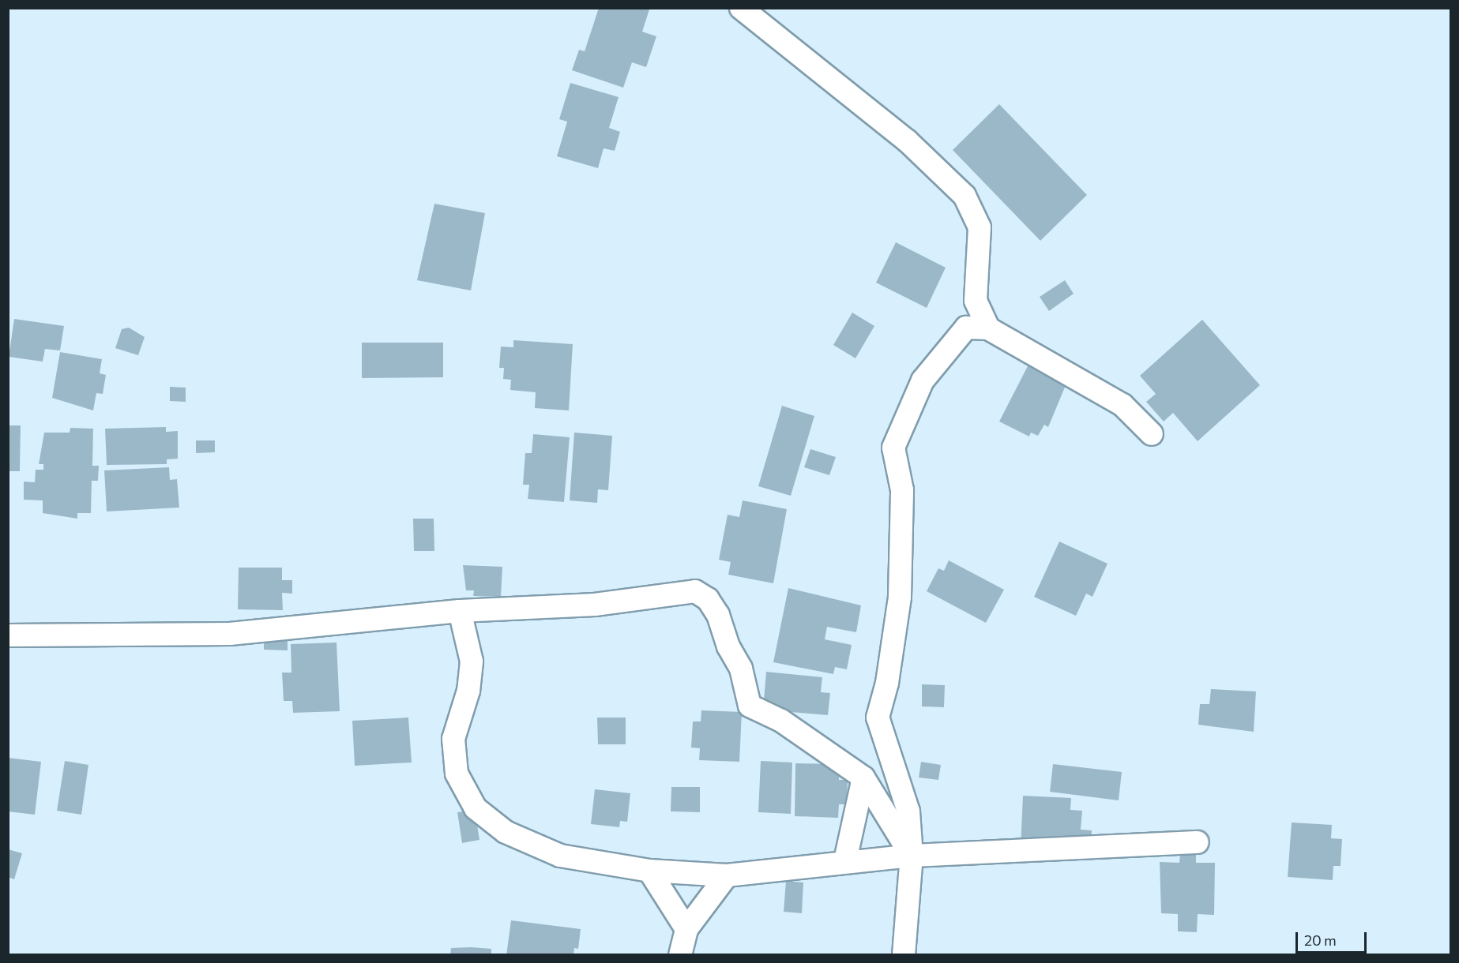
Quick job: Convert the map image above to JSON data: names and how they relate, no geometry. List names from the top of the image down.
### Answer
{
  "scale_bar": "20 m"
}
